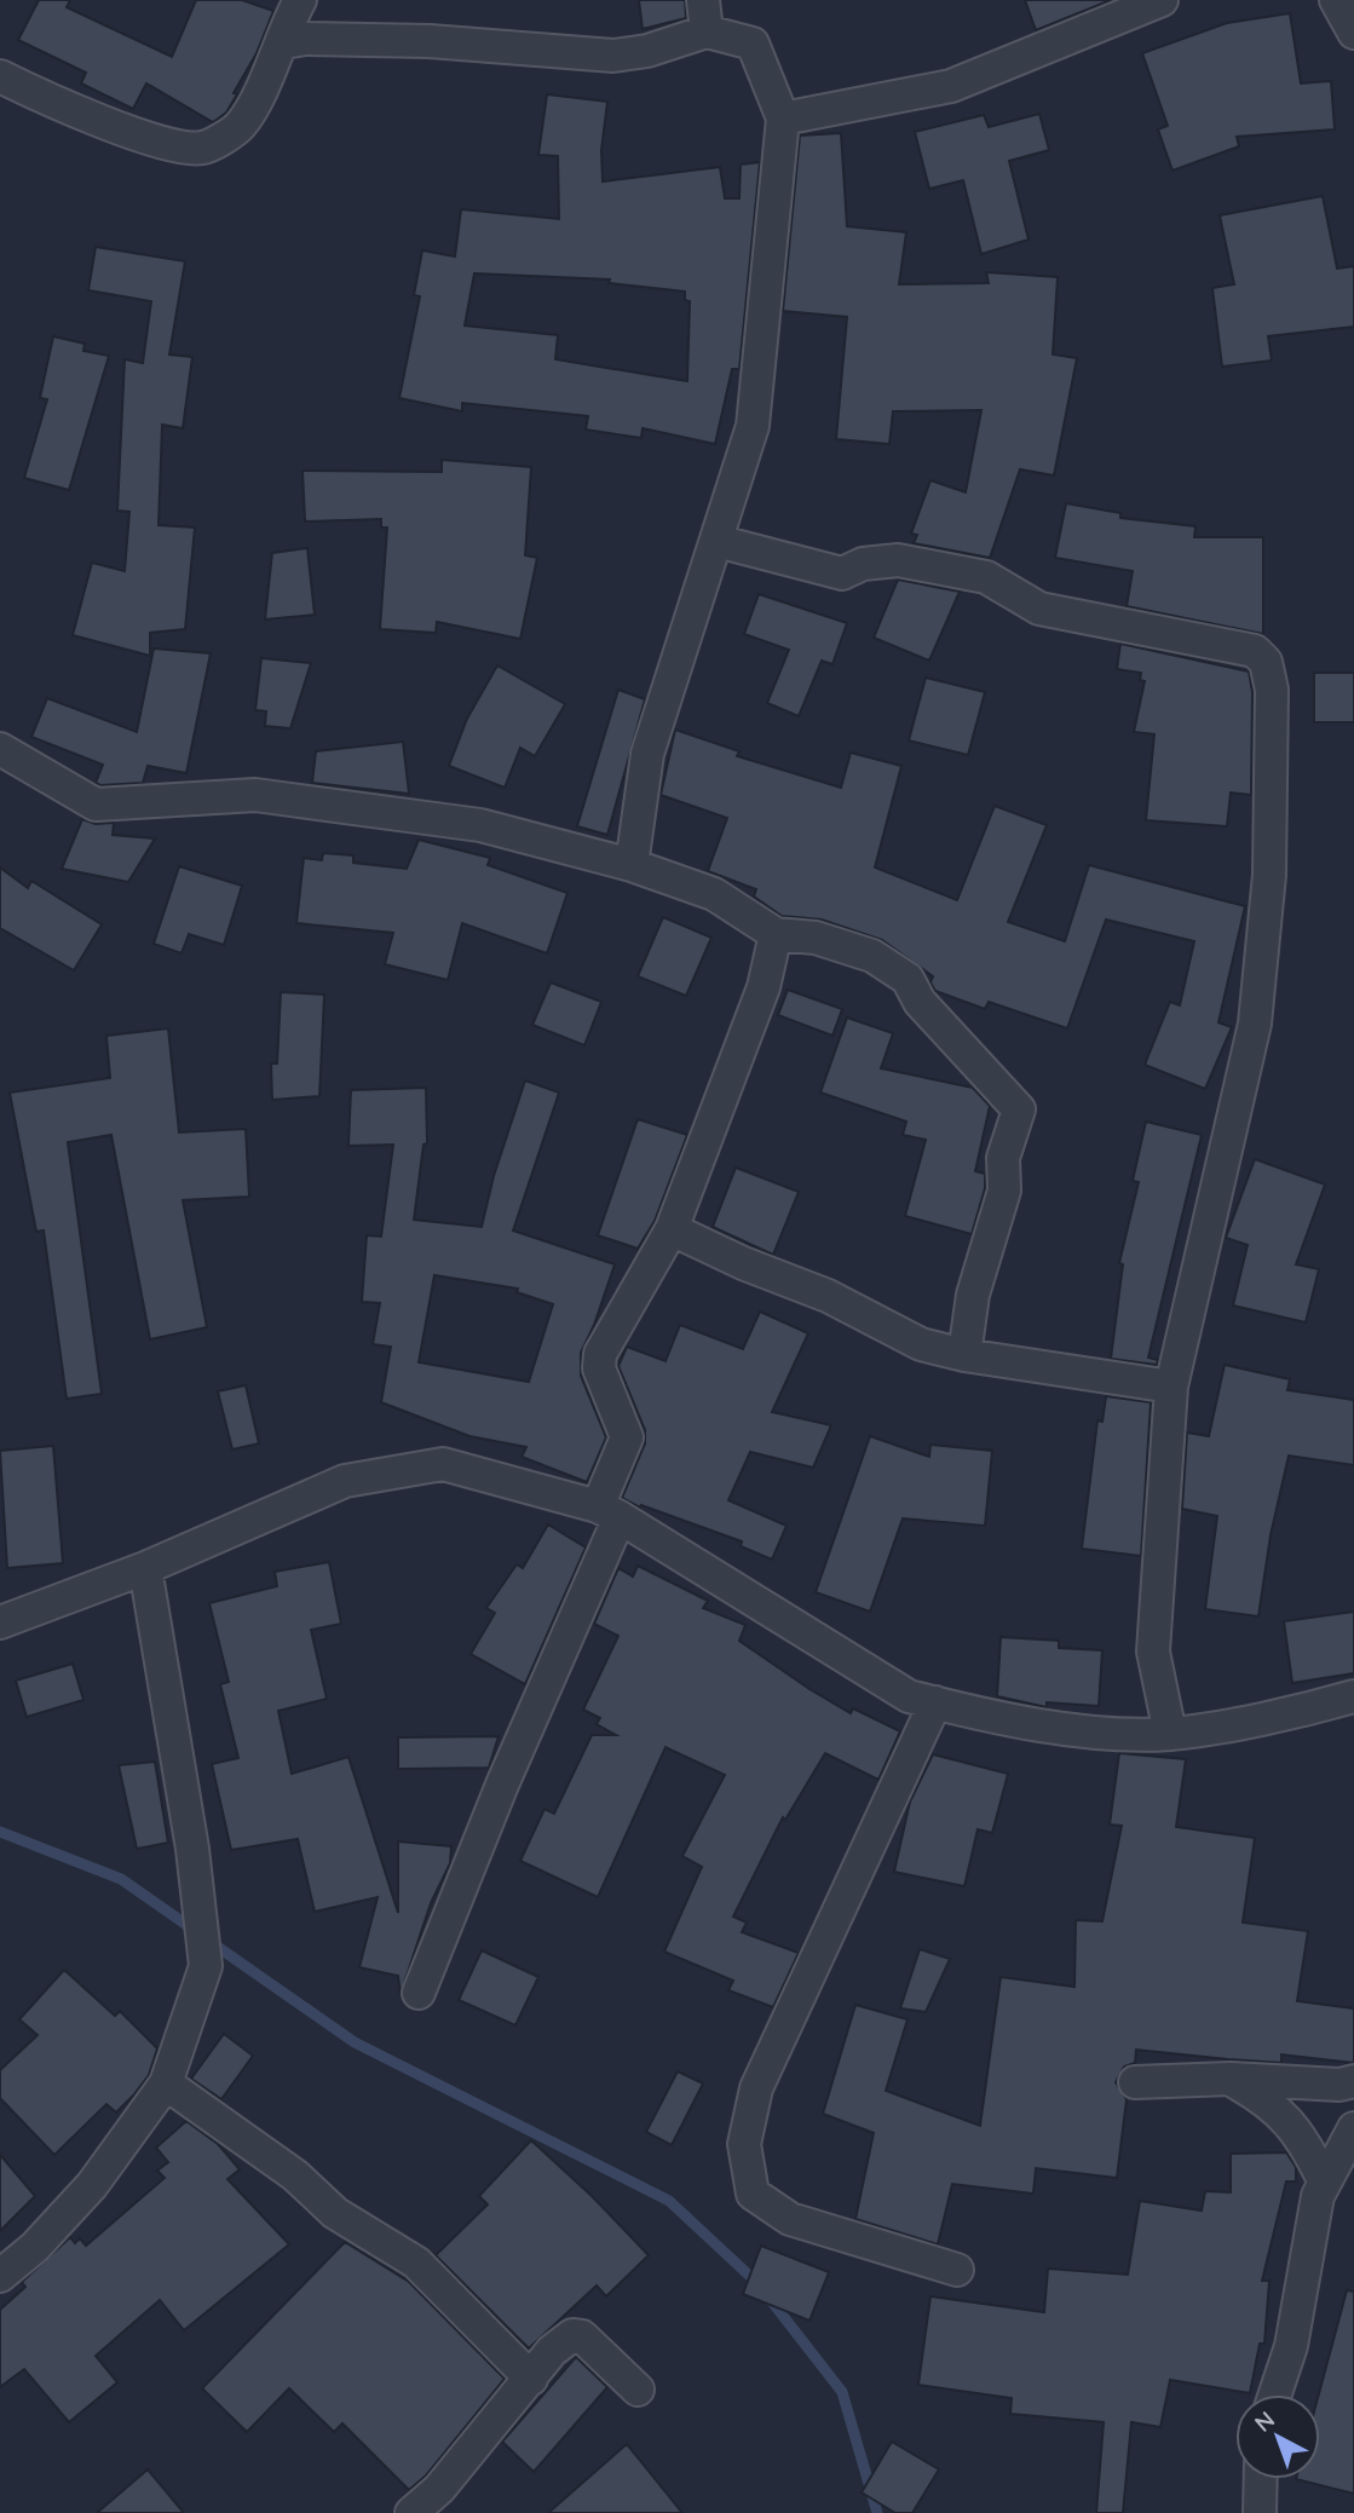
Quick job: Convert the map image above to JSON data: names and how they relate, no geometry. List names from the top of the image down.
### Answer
{
  "north": "top left"
}
